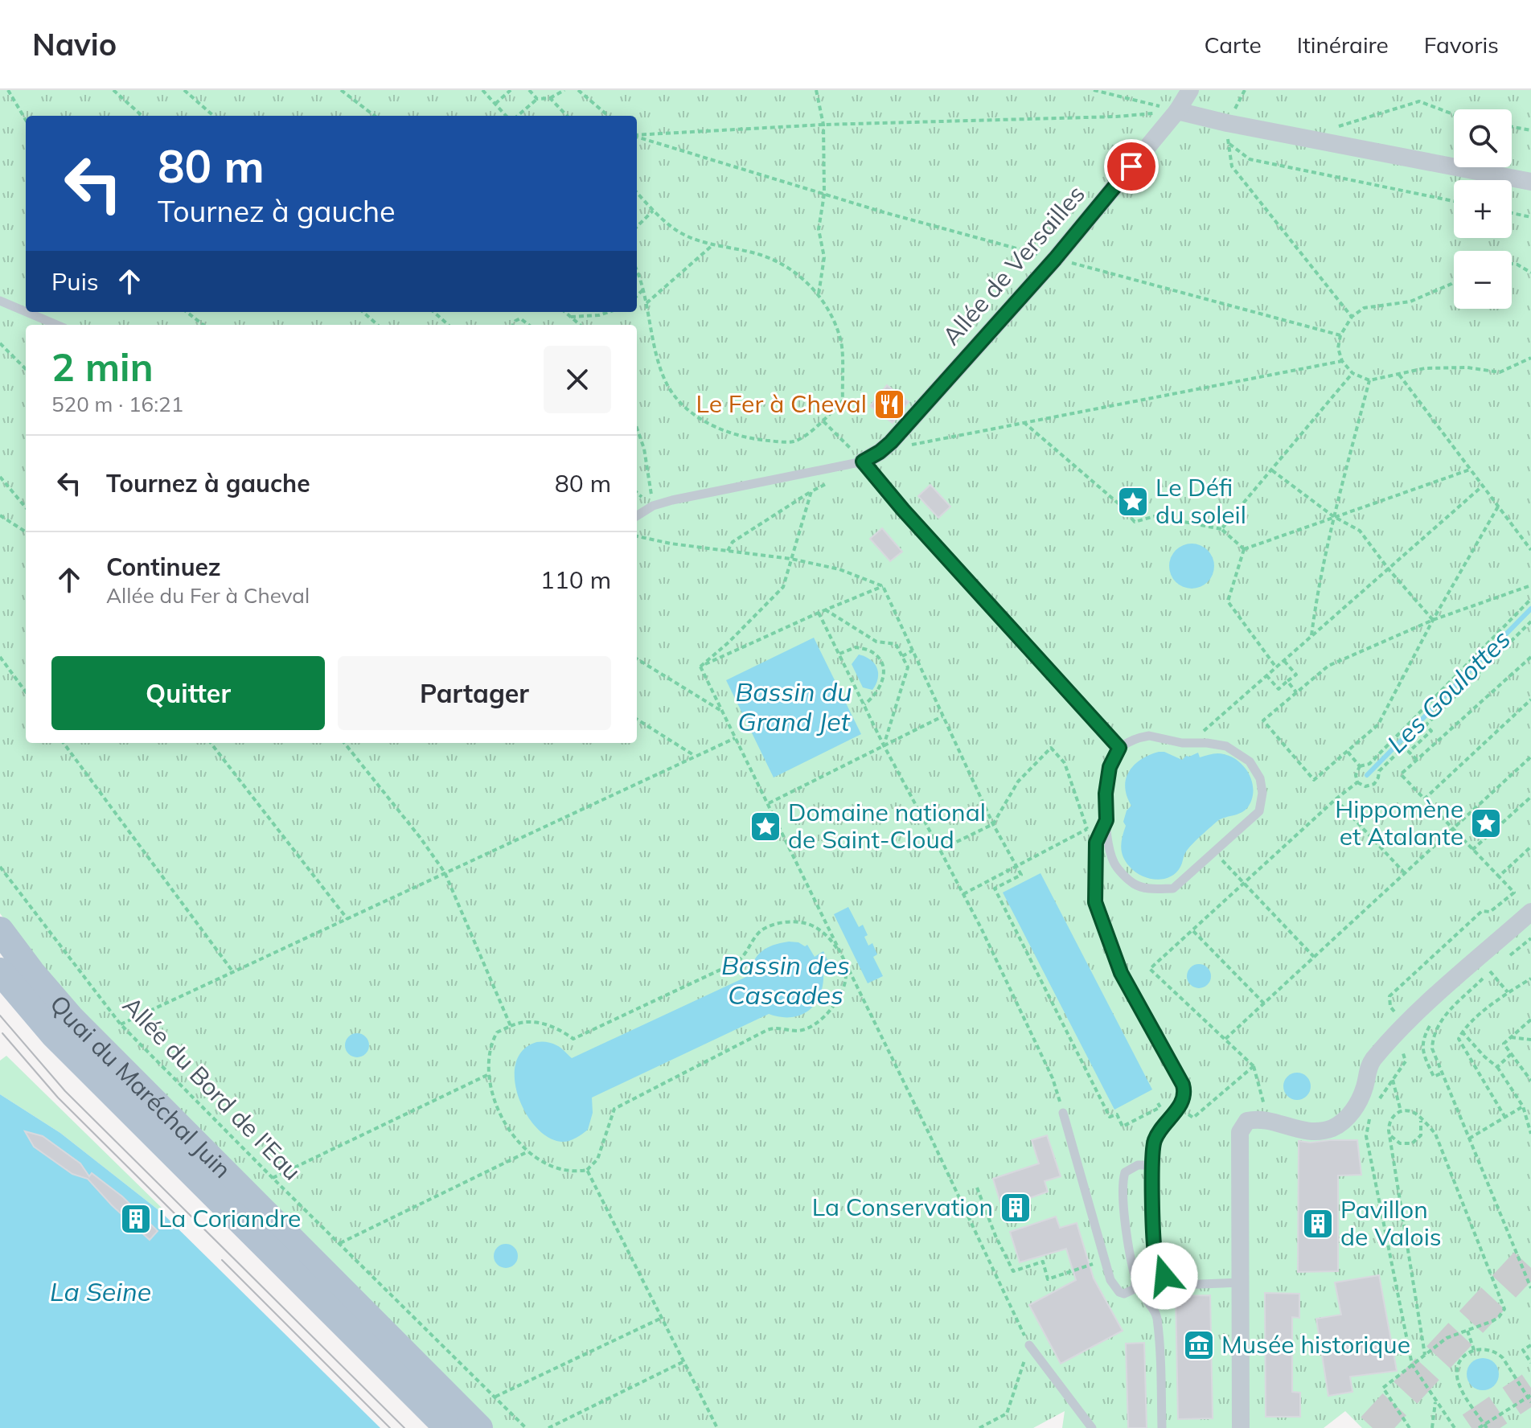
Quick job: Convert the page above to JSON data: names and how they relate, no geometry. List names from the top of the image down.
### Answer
{
  "streets": {
    "main road": ["Quai du Maréchal Juin"],
    "street": ["Allée de Versailles"],
    "path": ["Allée du Bord de l'Eau"]
  },
  "water": [
    "Les Goulottes",
    "Bassin du Grand Jet",
    "Bassin des Cascades",
    "La Seine"
  ],
  "places": {
    "restaurant": ["Le Fer à Cheval"],
    "place": ["Le Défi du soleil", "Hippomène et Atalante", "Domaine national de Saint-Cloud"],
    "building": ["La Conservation", "La Coriandre", "Pavillon de Valois"],
    "museum": ["Musée historique"]
  },
  "page": {
    "header": "Navio",
    "nav": ["Carte", "Itinéraire", "Favoris"],
    "map_buttons": ["+", "−"],
    "turn": ["80 m", "Tournez à gauche"],
    "then": "Puis",
    "heading": ["2 min", "520 m · 16:21"],
    "list": [
      {
        "name": "Tournez à gauche",
        "value": "80 m"
      },
      {
        "name": "Continuez",
        "note": "Allée du Fer à Cheval",
        "value": "110 m"
      }
    ],
    "buttons": ["Quitter", "Partager"]
  }
}
